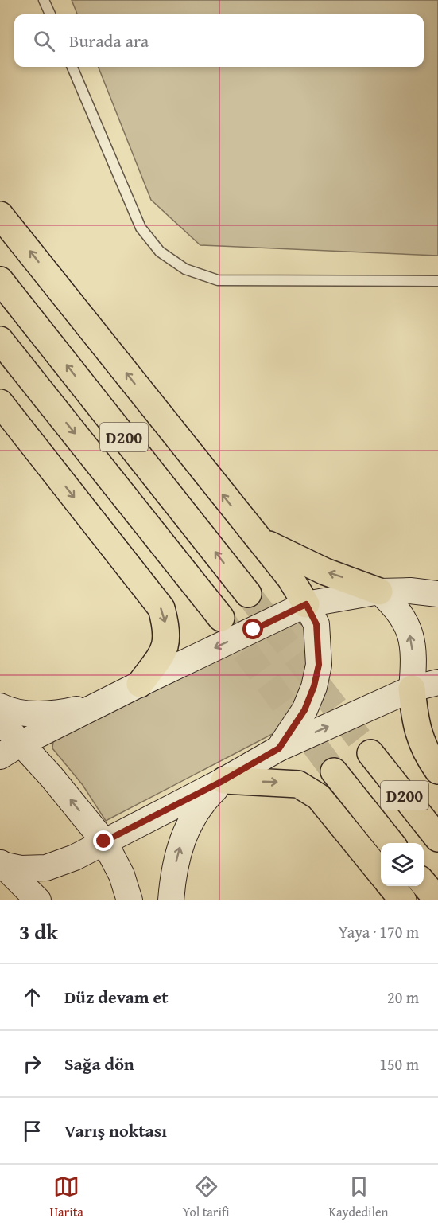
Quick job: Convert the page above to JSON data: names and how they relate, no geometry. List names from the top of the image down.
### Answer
{
  "streets": {
    "highway": ["D200"]
  },
  "page": {
    "search": "Burada ara",
    "heading": ["3 dk", "Yaya · 170 m"],
    "list": [
      ["Düz devam et", "20 m"],
      ["Sağa dön", "150 m"],
      "Varış noktası"
    ],
    "nav": ["Harita", "Yol tarifi", "Kaydedilen"]
  }
}
